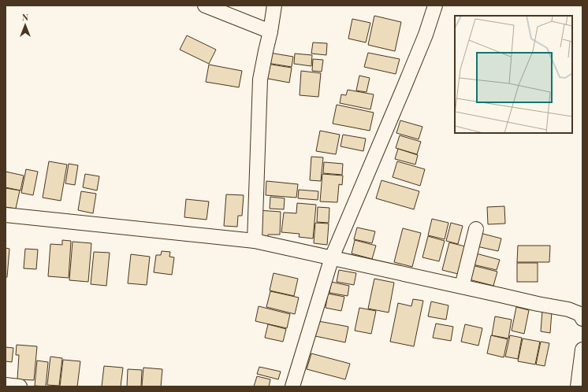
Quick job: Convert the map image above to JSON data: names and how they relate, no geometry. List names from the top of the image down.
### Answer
{
  "north": "top"
}
